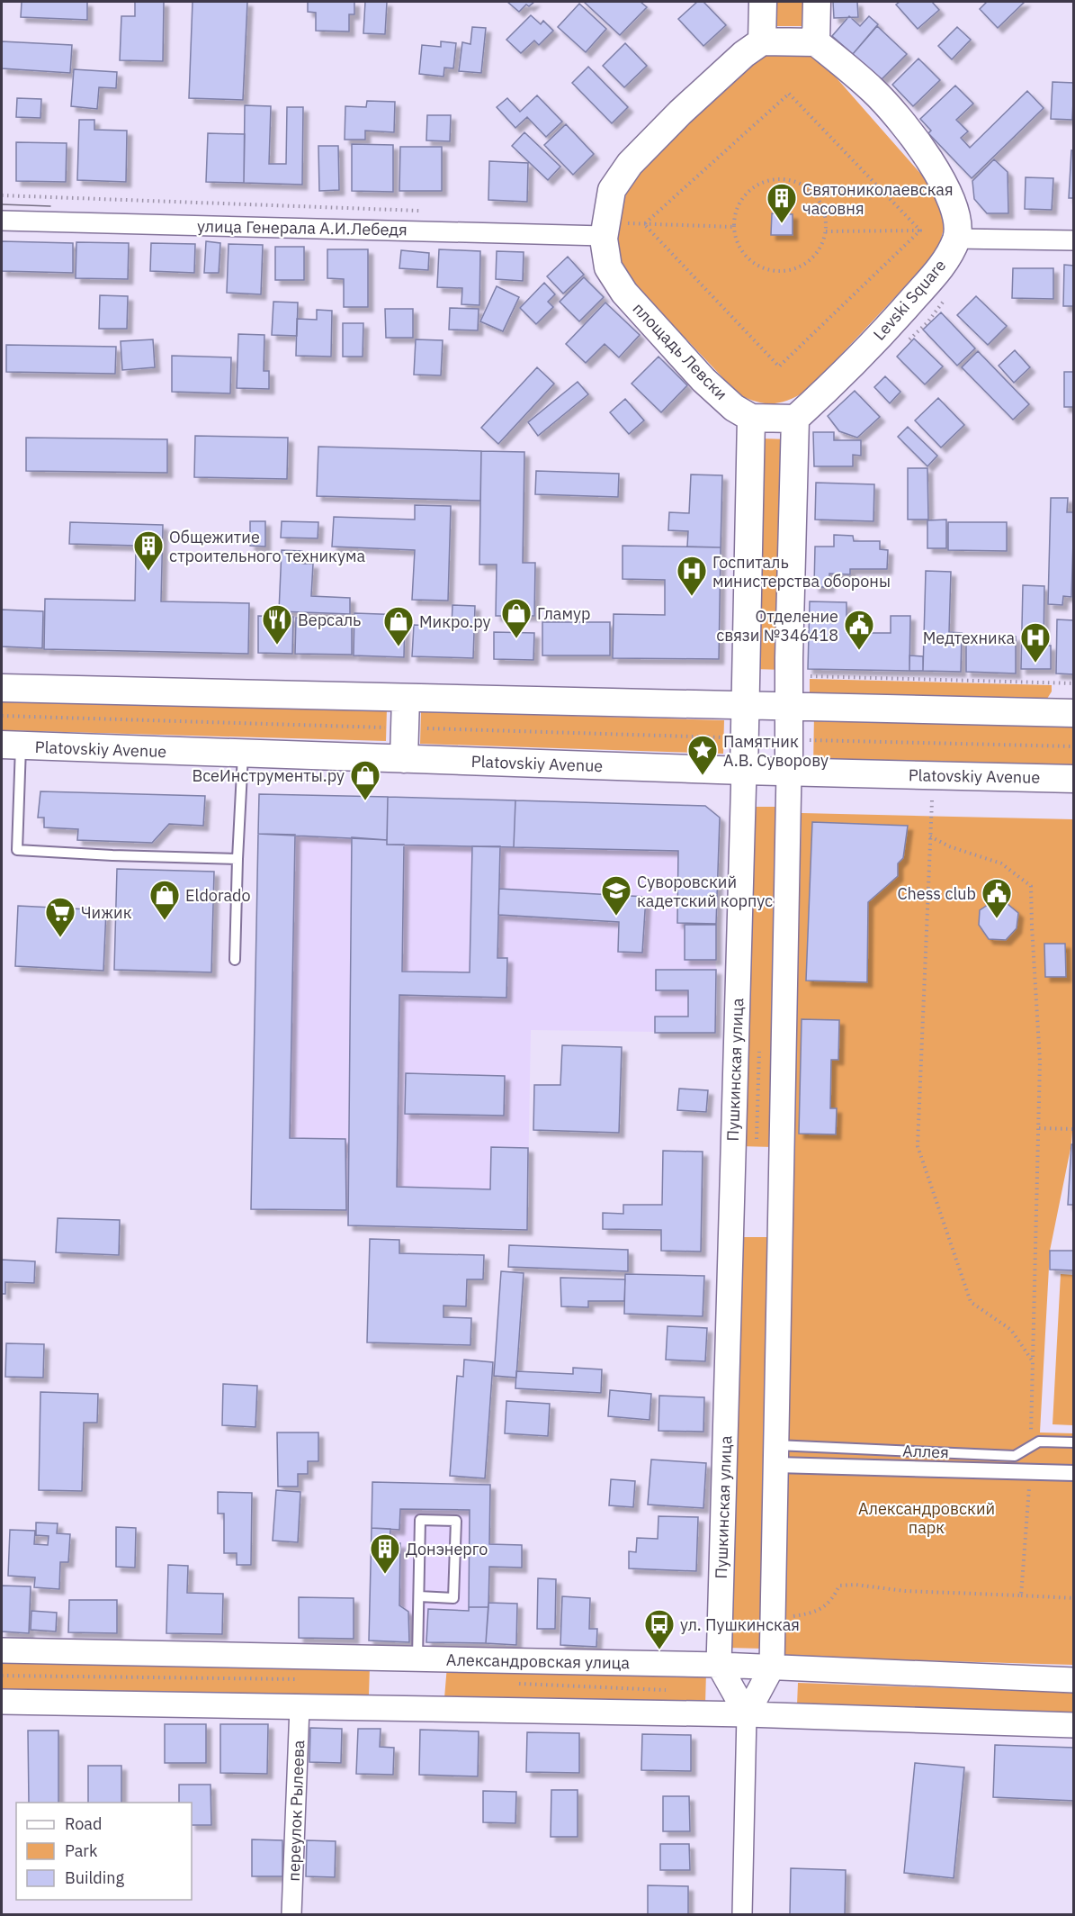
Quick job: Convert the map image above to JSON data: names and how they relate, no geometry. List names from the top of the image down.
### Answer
{
  "streets": {
    "main road": [
      "Levski Square",
      "площадь Левски",
      "Platovskiy Avenue",
      "Пушкинская улица"
    ],
    "street": [
      "улица Генерала А.И.Лебедя",
      "Аллея",
      "Александровская улица",
      "переулок Рылеева"
    ]
  },
  "crossings": [
    ["улица Генерала А.И.Лебедя", "площадь Левски"],
    ["площадь Левски", "Пушкинская улица"],
    ["Platovskiy Avenue", "Пушкинская улица"],
    ["Пушкинская улица", "Александровская улица"]
  ],
  "parks": ["Александровский парк"],
  "places": {
    "building": ["Святониколаевская часовня", "Общежитие строительного техникума", "Донэнерго"],
    "hospital": ["Госпиталь министерства обороны", "Медтехника"],
    "shop": [
      "Гламур",
      "Микро.ру",
      "ВсеИнструменты.ру",
      "Eldorado"
    ],
    "restaurant": ["Версаль"],
    "public building": ["Отделение связи №346418", "Chess club"],
    "place": ["Памятник А.В. Суворову"],
    "school or university": ["Суворовский кадетский корпус"],
    "supermarket": ["Чижик"],
    "bus stop": ["ул. Пушкинская"]
  },
  "legend": ["Road", "Park", "Building"]
}
